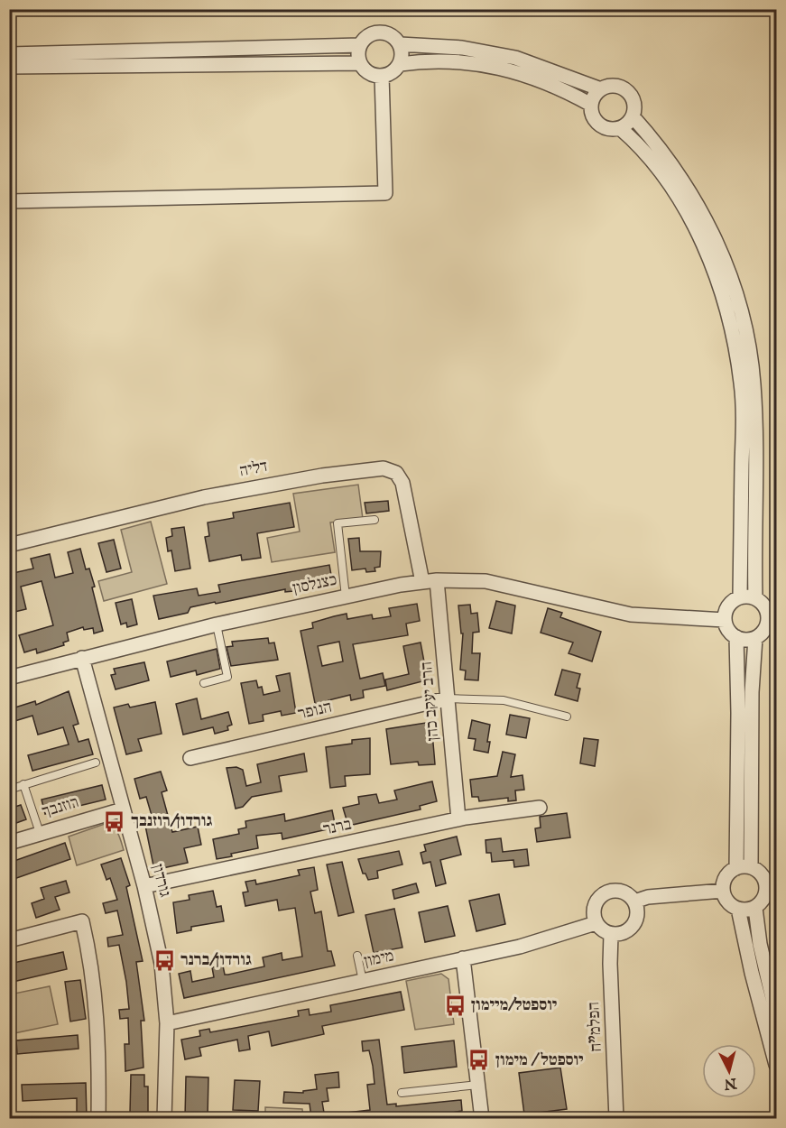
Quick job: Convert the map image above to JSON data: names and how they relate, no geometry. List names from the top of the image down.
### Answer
{
  "streets": {
    "street": [
      "דליה",
      "כצנלסון",
      "הרב יעקב כהן",
      "הנופר",
      "רוזנבך",
      "ברנר",
      "גורדון",
      "מימון",
      "הפלמ\"ח"
    ]
  },
  "crossings": [
    ["דליה", "כצנלסון"],
    ["כצנלסון", "הרב יעקב כהן"],
    ["כצנלסון", "גורדון"],
    ["הרב יעקב כהן", "הנופר"],
    ["הרב יעקב כהן", "ברנר"],
    ["רוזנבך", "גורדון"],
    ["ברנר", "גורדון"],
    ["גורדון", "מימון"],
    ["מימון", "הפלמ\"ח"]
  ],
  "places": {
    "bus stop": [
      "גורדון/רוזנבך",
      "גורדון/ברנר",
      "יוספטל/מיימון",
      "יוספטל / מימון"
    ]
  },
  "north": "bottom"
}
